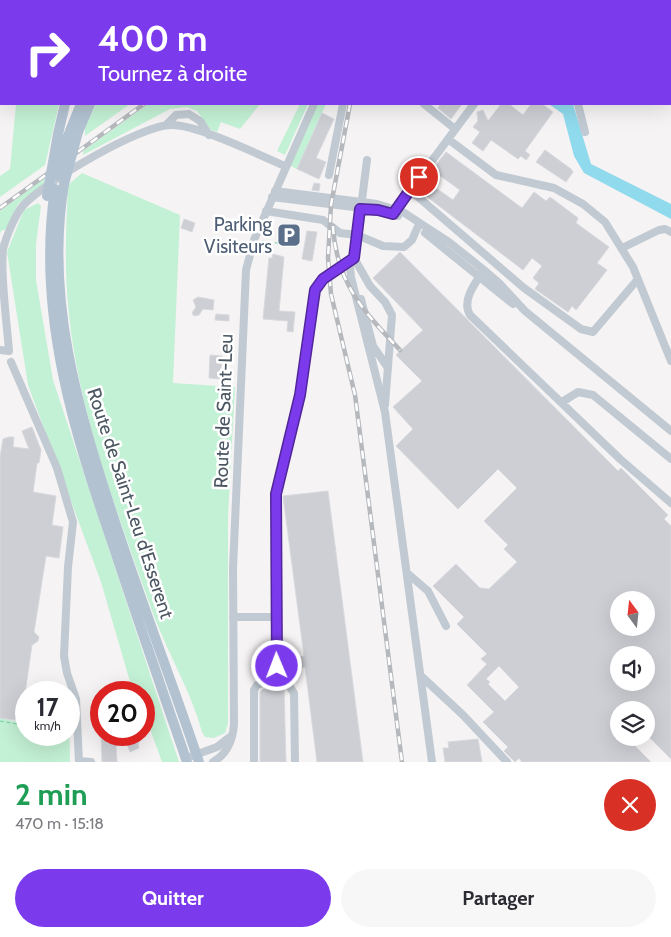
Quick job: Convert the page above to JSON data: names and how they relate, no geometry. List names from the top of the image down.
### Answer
{
  "streets": {
    "main road": ["Route de Saint-Leu d'Esserent"],
    "street": ["Route de Saint-Leu"]
  },
  "places": {
    "parking": ["Parking Visiteurs"]
  },
  "north": "top",
  "page": {
    "turn": ["400 m", "Tournez à droite"],
    "speed": "17 km/h",
    "limit": "20",
    "heading": ["2 min", "470 m · 15:18"],
    "buttons": ["Quitter", "Partager"]
  }
}
